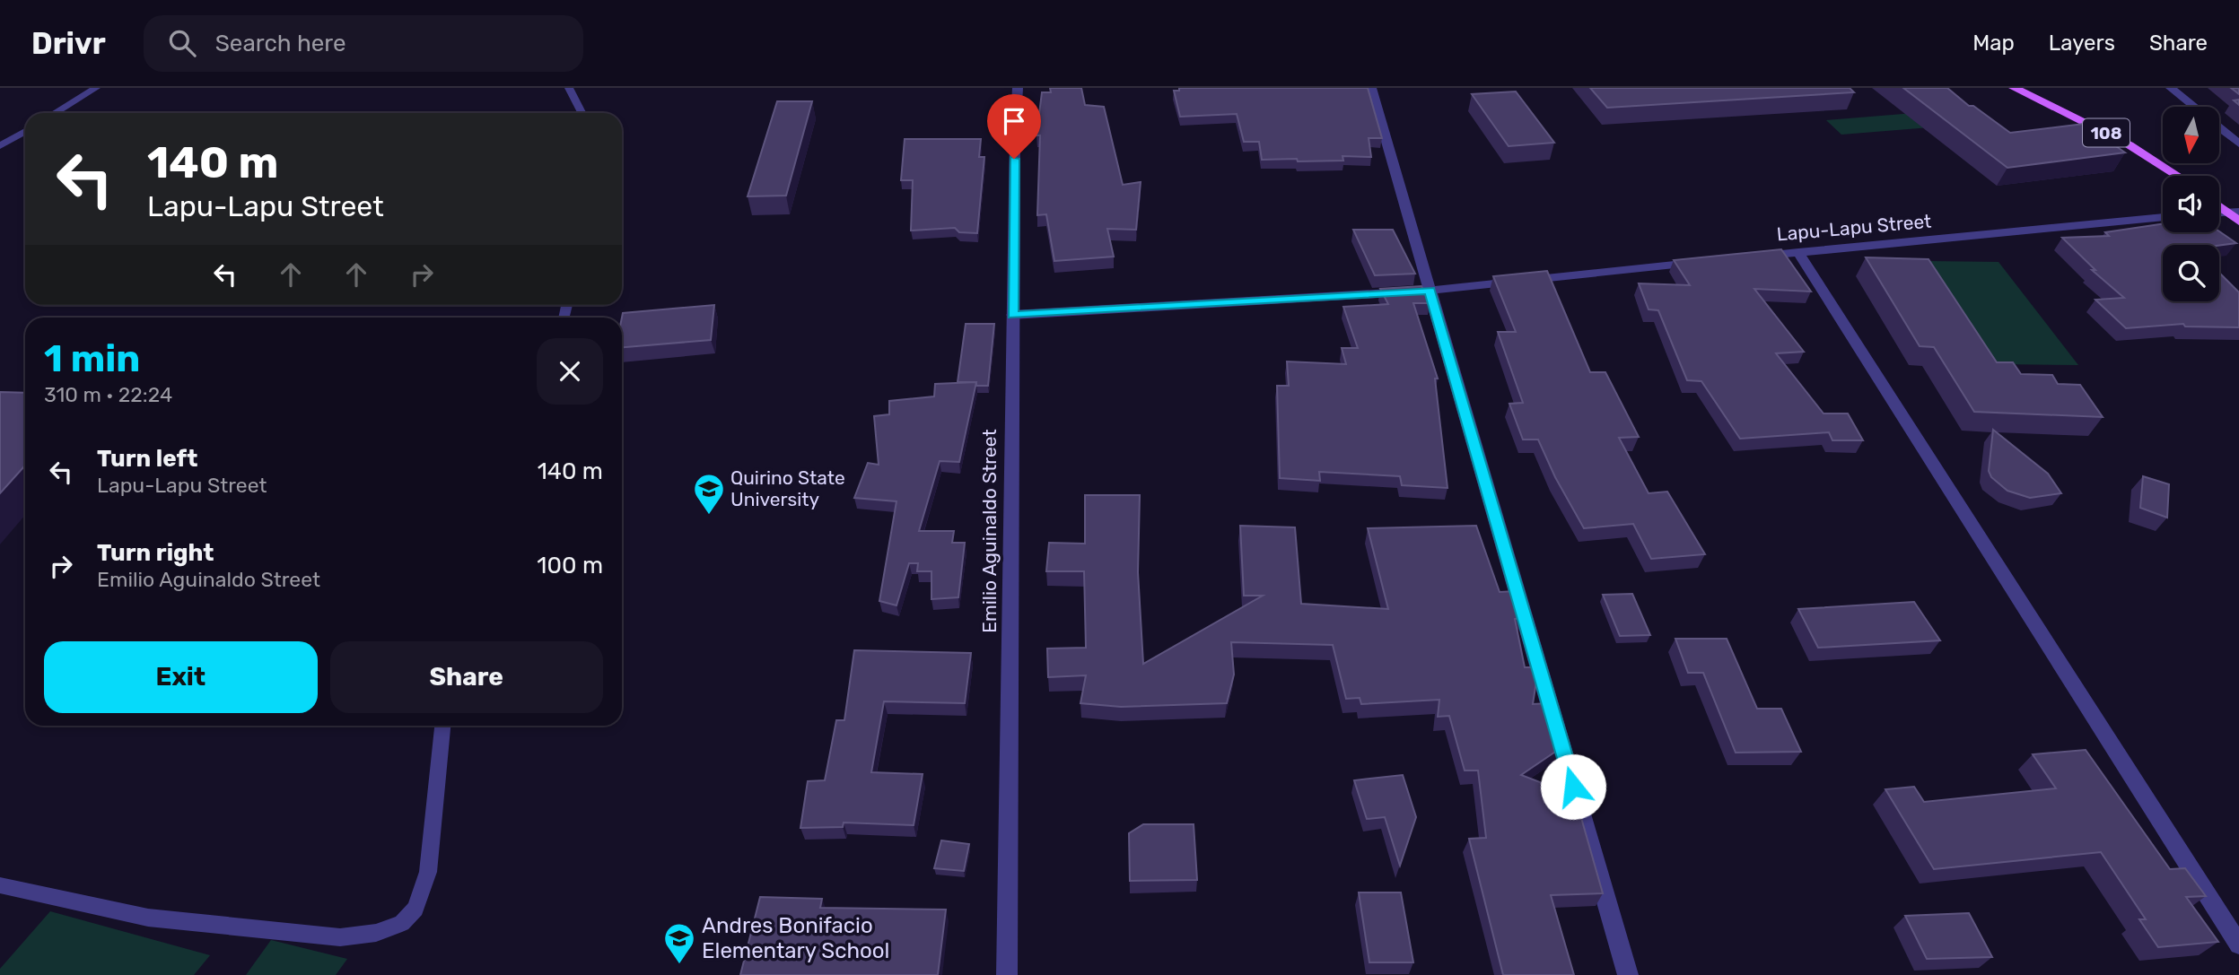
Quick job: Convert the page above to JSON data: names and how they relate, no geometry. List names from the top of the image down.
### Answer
{
  "streets": {
    "main road": ["108"],
    "street": ["Lapu-Lapu Street", "Emilio Aguinaldo Street"]
  },
  "places": {
    "school or university": ["Quirino State University", "Andres Bonifacio Elementary School"]
  },
  "north": "bottom",
  "page": {
    "header": "Drivr",
    "search": "Search here",
    "nav": ["Map", "Layers", "Share"],
    "turn": ["140 m", "Lapu-Lapu Street"],
    "heading": ["1 min", "310 m · 22:24"],
    "list": [
      {
        "name": "Turn left",
        "note": "Lapu-Lapu Street",
        "value": "140 m"
      },
      {
        "name": "Turn right",
        "note": "Emilio Aguinaldo Street",
        "value": "100 m"
      }
    ],
    "buttons": ["Exit", "Share"]
  }
}
